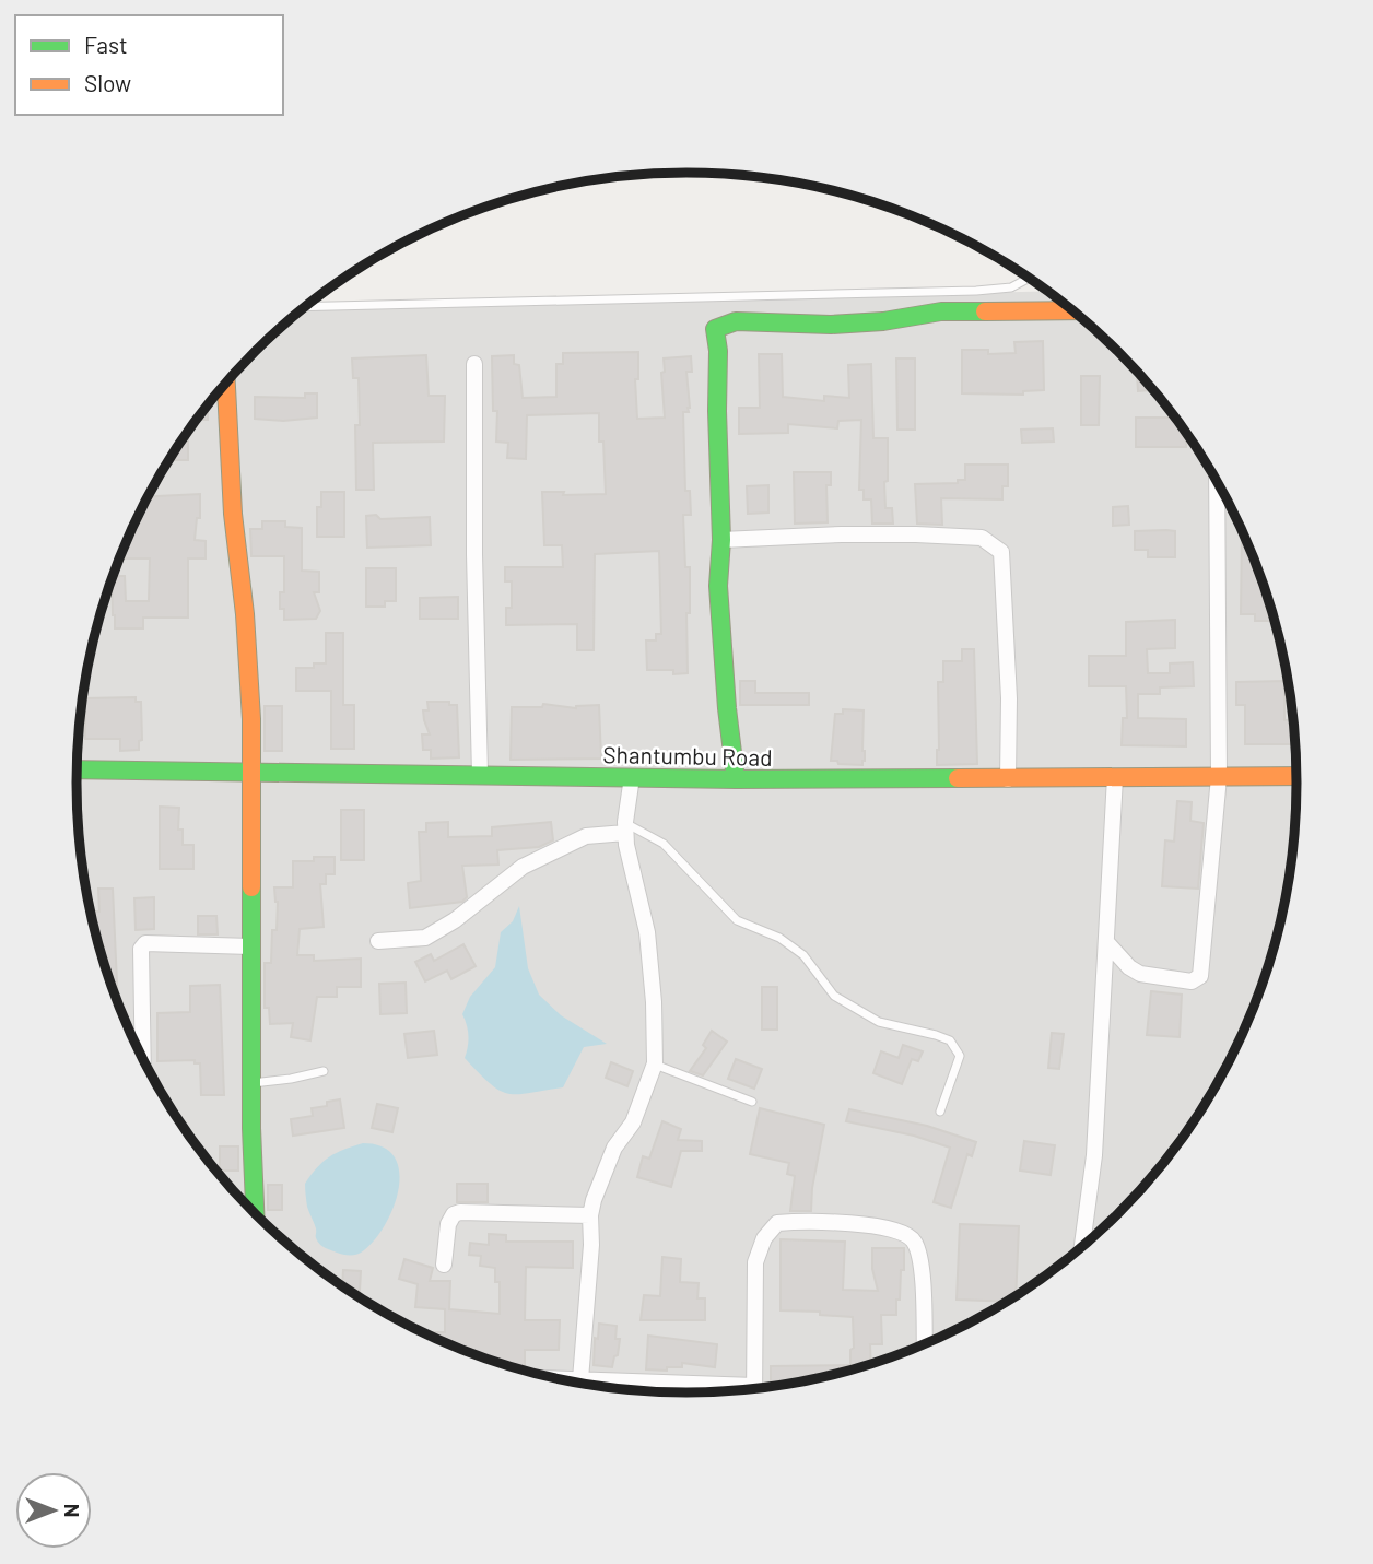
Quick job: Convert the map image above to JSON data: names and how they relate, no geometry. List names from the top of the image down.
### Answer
{
  "streets": {
    "street": ["Shantumbu Road"]
  },
  "legend": ["Fast", "Slow"],
  "north": "right"
}
